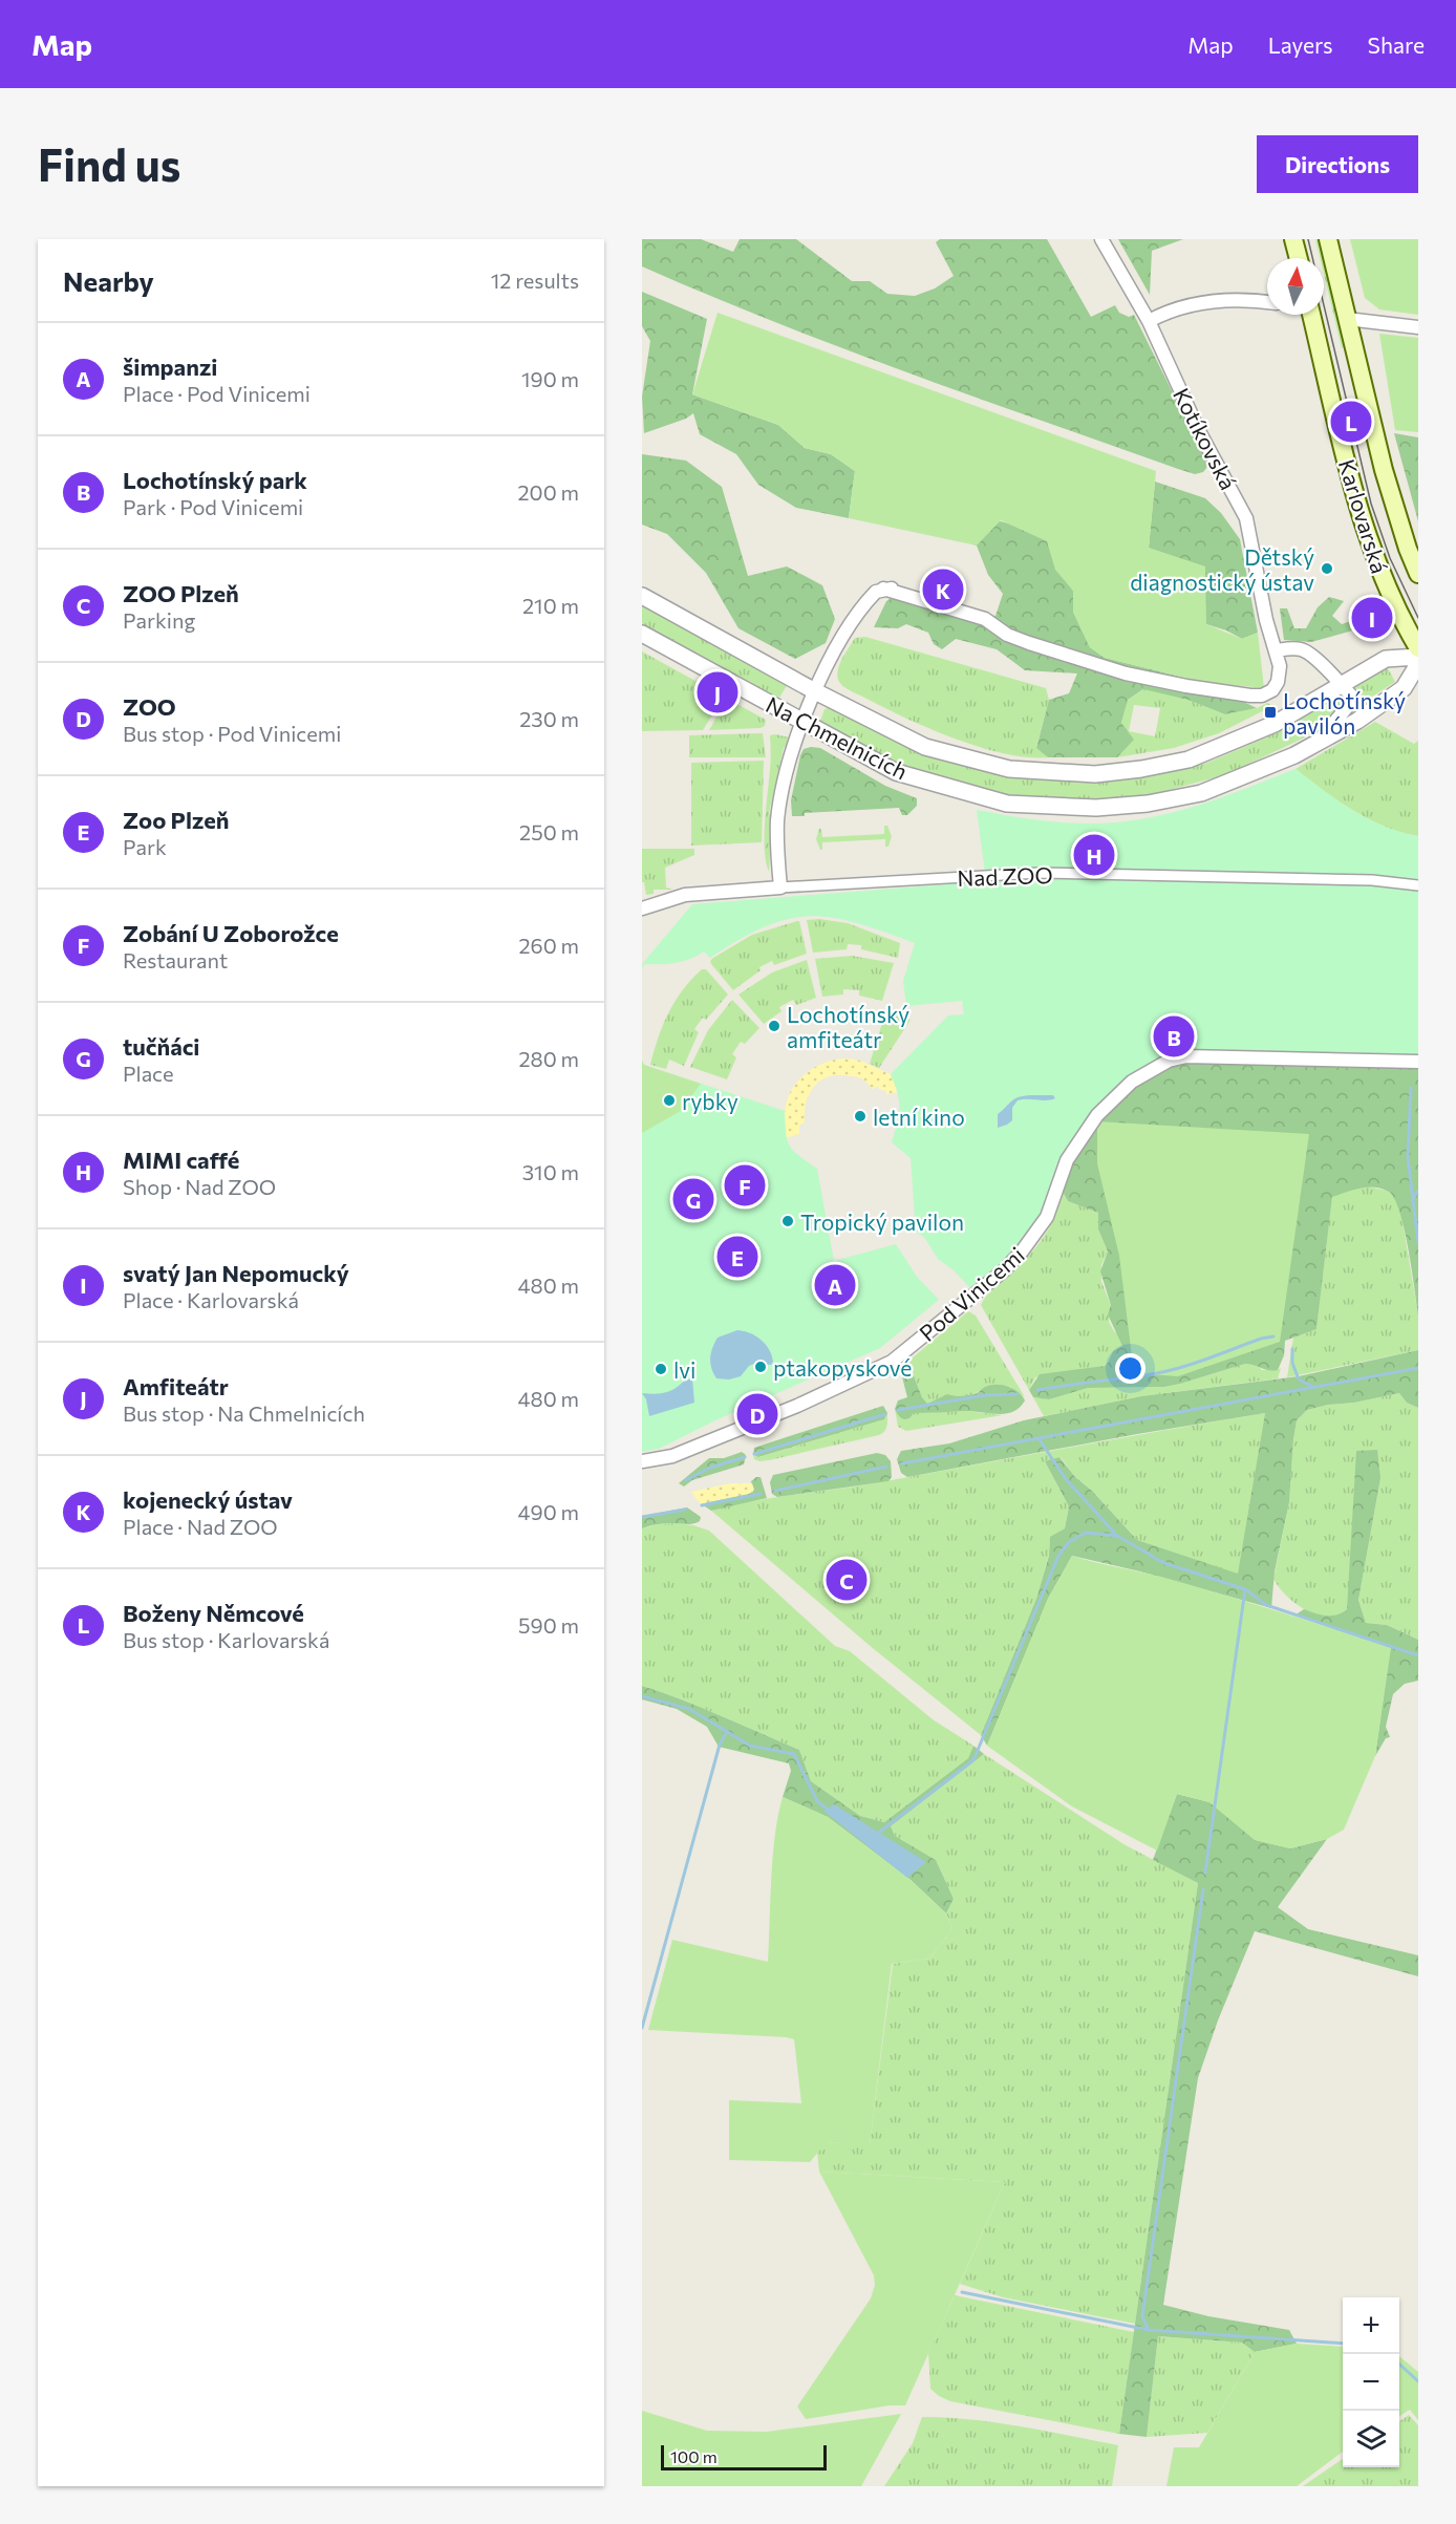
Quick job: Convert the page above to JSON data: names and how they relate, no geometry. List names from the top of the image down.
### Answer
{
  "streets": {
    "main road": ["Karlovarská"],
    "street": [
      "Kotíkovská",
      "Na Chmelnicích",
      "Nad ZOO",
      "Pod Vinicemi"
    ]
  },
  "places": {
    "other": [
      "Dětský diagnostický ústav",
      "Lochotínský amfiteátr",
      "rybky",
      "letní kino",
      "Tropický pavilon",
      "ptakopyskové",
      "lvi"
    ],
    "transit": ["Lochotínský pavilón"]
  },
  "scale_bar": "100 m",
  "north": "top",
  "page": {
    "header": "Map",
    "nav": ["Map", "Layers", "Share"],
    "buttons": "Directions",
    "title": "Find us",
    "heading": ["Nearby", "12 results"],
    "list": [
      {
        "mark": "A",
        "name": "šimpanzi",
        "note": "Place · Pod Vinicemi",
        "value": "190 m"
      },
      {
        "mark": "B",
        "name": "Lochotínský park",
        "note": "Park · Pod Vinicemi",
        "value": "200 m"
      },
      {
        "mark": "C",
        "name": "ZOO Plzeň",
        "note": "Parking",
        "value": "210 m"
      },
      {
        "mark": "D",
        "name": "ZOO",
        "note": "Bus stop · Pod Vinicemi",
        "value": "230 m"
      },
      {
        "mark": "E",
        "name": "Zoo Plzeň",
        "note": "Park",
        "value": "250 m"
      },
      {
        "mark": "F",
        "name": "Zobání U Zoborožce",
        "note": "Restaurant",
        "value": "260 m"
      },
      {
        "mark": "G",
        "name": "tučňáci",
        "note": "Place",
        "value": "280 m"
      },
      {
        "mark": "H",
        "name": "MIMI caffé",
        "note": "Shop · Nad ZOO",
        "value": "310 m"
      },
      {
        "mark": "I",
        "name": "svatý Jan Nepomucký",
        "note": "Place · Karlovarská",
        "value": "480 m"
      },
      {
        "mark": "J",
        "name": "Amfiteátr",
        "note": "Bus stop · Na Chmelnicích",
        "value": "480 m"
      },
      {
        "mark": "K",
        "name": "kojenecký ústav",
        "note": "Place · Nad ZOO",
        "value": "490 m"
      },
      {
        "mark": "L",
        "name": "Boženy Němcové",
        "note": "Bus stop · Karlovarská",
        "value": "590 m"
      }
    ],
    "pins": [
      "L",
      "K",
      "I",
      "J",
      "H",
      "B",
      "F",
      "G",
      "E",
      "A",
      "D",
      "C"
    ],
    "map_buttons": ["+", "−"],
    "scale": "100 m"
  }
}
